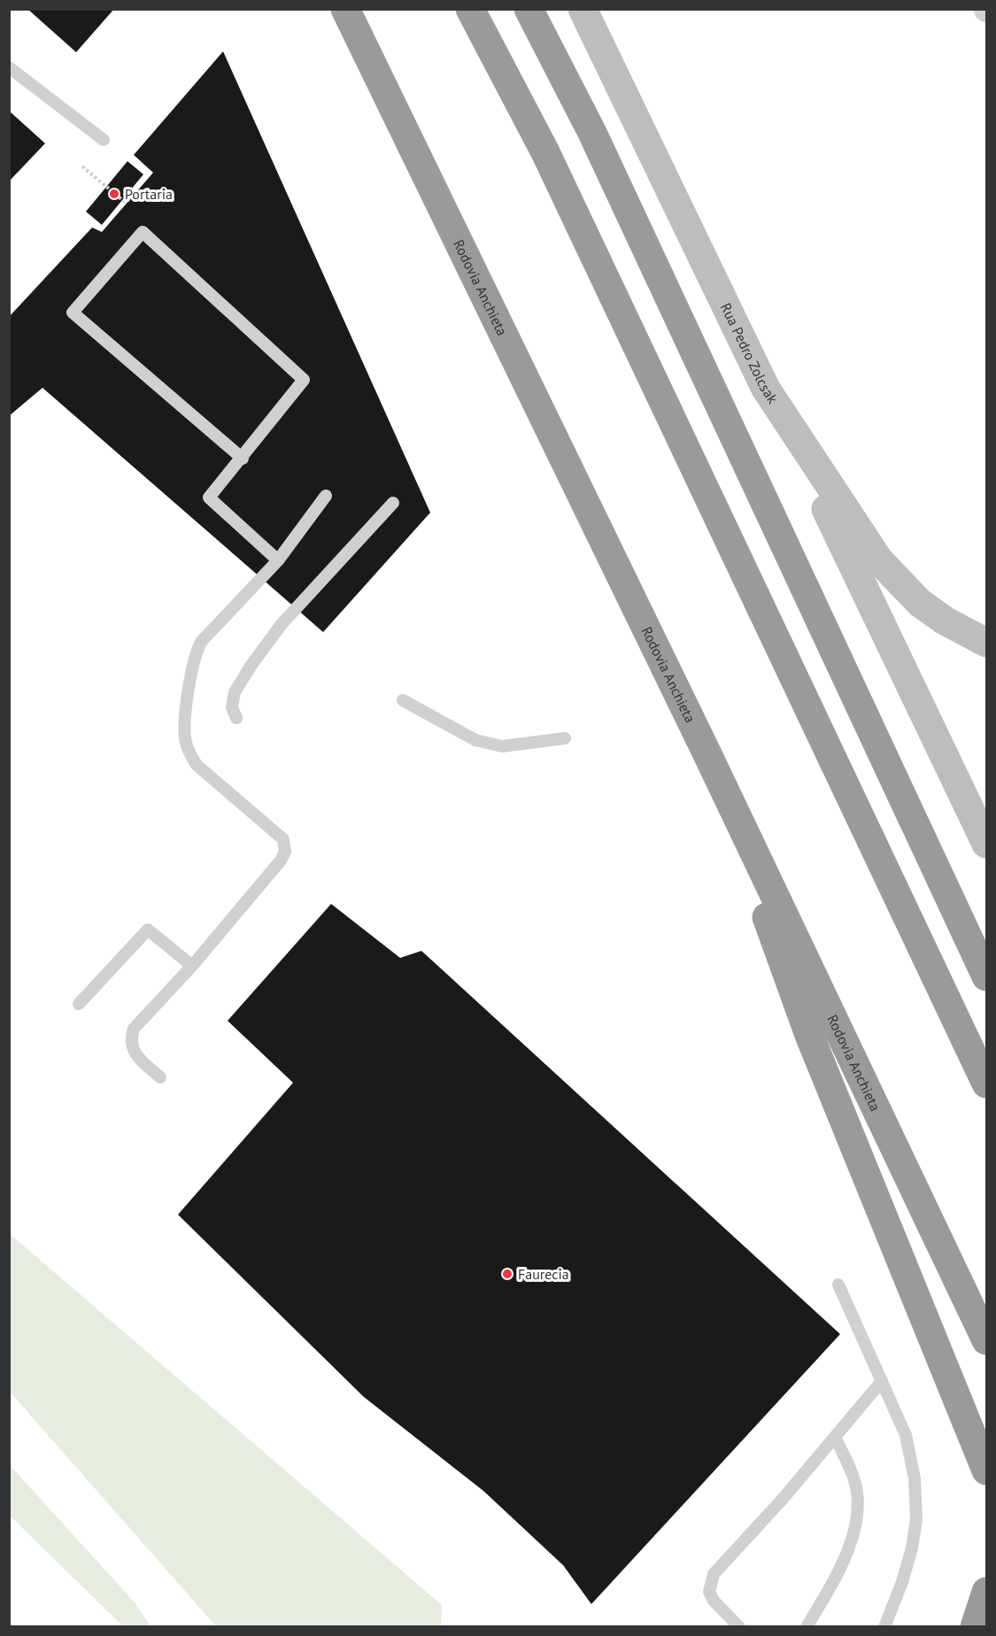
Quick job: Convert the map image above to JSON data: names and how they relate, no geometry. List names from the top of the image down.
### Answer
{
  "streets": {
    "highway": ["Rodovia Anchieta"],
    "main road": ["Rua Pedro Zolcsak"]
  },
  "places": ["Portaria", "Faurecia"]
}
